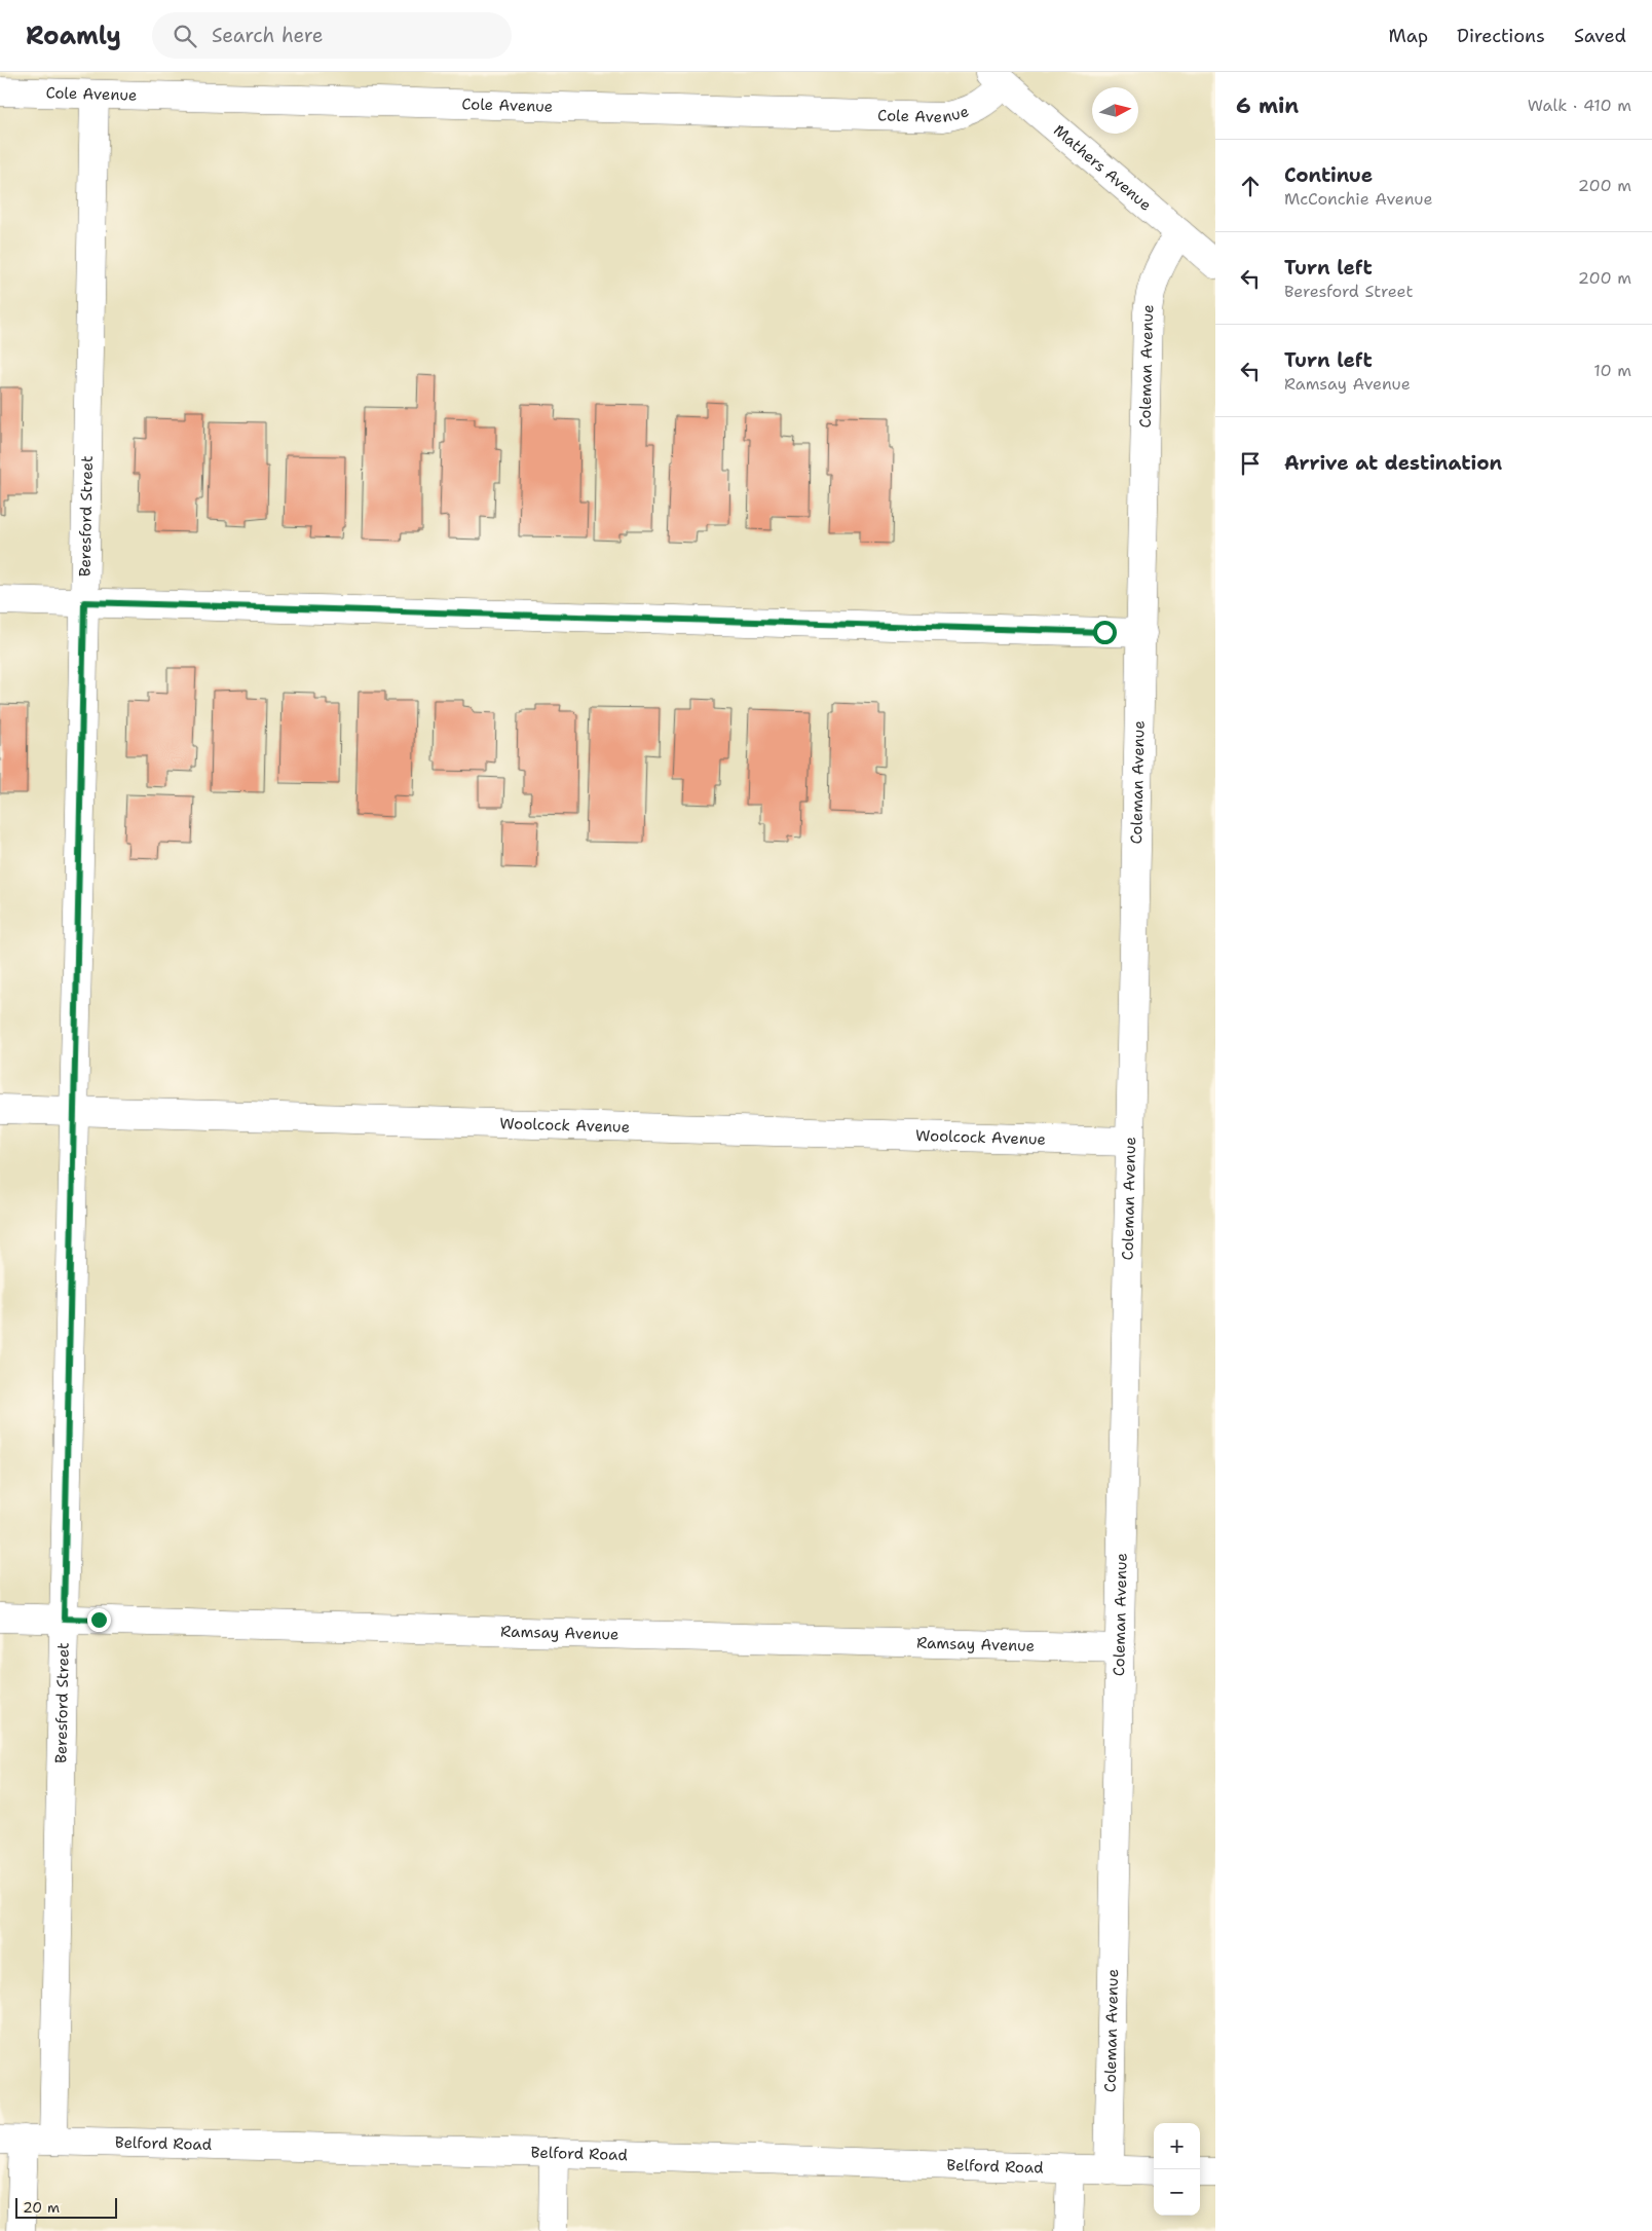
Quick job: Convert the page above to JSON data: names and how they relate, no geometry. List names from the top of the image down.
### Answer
{
  "streets": {
    "street": [
      "Cole Avenue",
      "Mathers Avenue",
      "Coleman Avenue",
      "Beresford Street",
      "Woolcock Avenue",
      "Ramsay Avenue",
      "Belford Road"
    ]
  },
  "crossings": [
    ["Cole Avenue", "Mathers Avenue"],
    ["Cole Avenue", "Beresford Street"],
    ["Mathers Avenue", "Coleman Avenue"],
    ["Coleman Avenue", "Woolcock Avenue"],
    ["Coleman Avenue", "Ramsay Avenue"],
    ["Coleman Avenue", "Belford Road"],
    ["Beresford Street", "Woolcock Avenue"],
    ["Beresford Street", "Ramsay Avenue"],
    ["Beresford Street", "Belford Road"]
  ],
  "scale_bar": "20 m",
  "north": "right",
  "page": {
    "header": "Roamly",
    "search": "Search here",
    "nav": ["Map", "Directions", "Saved"],
    "heading": ["6 min", "Walk · 410 m"],
    "list": [
      ["Continue", "McConchie Avenue", "200 m"],
      ["Turn left", "Beresford Street", "200 m"],
      ["Turn left", "Ramsay Avenue", "10 m"],
      "Arrive at destination"
    ],
    "map_buttons": ["+", "−"],
    "scale": "20 m"
  }
}
